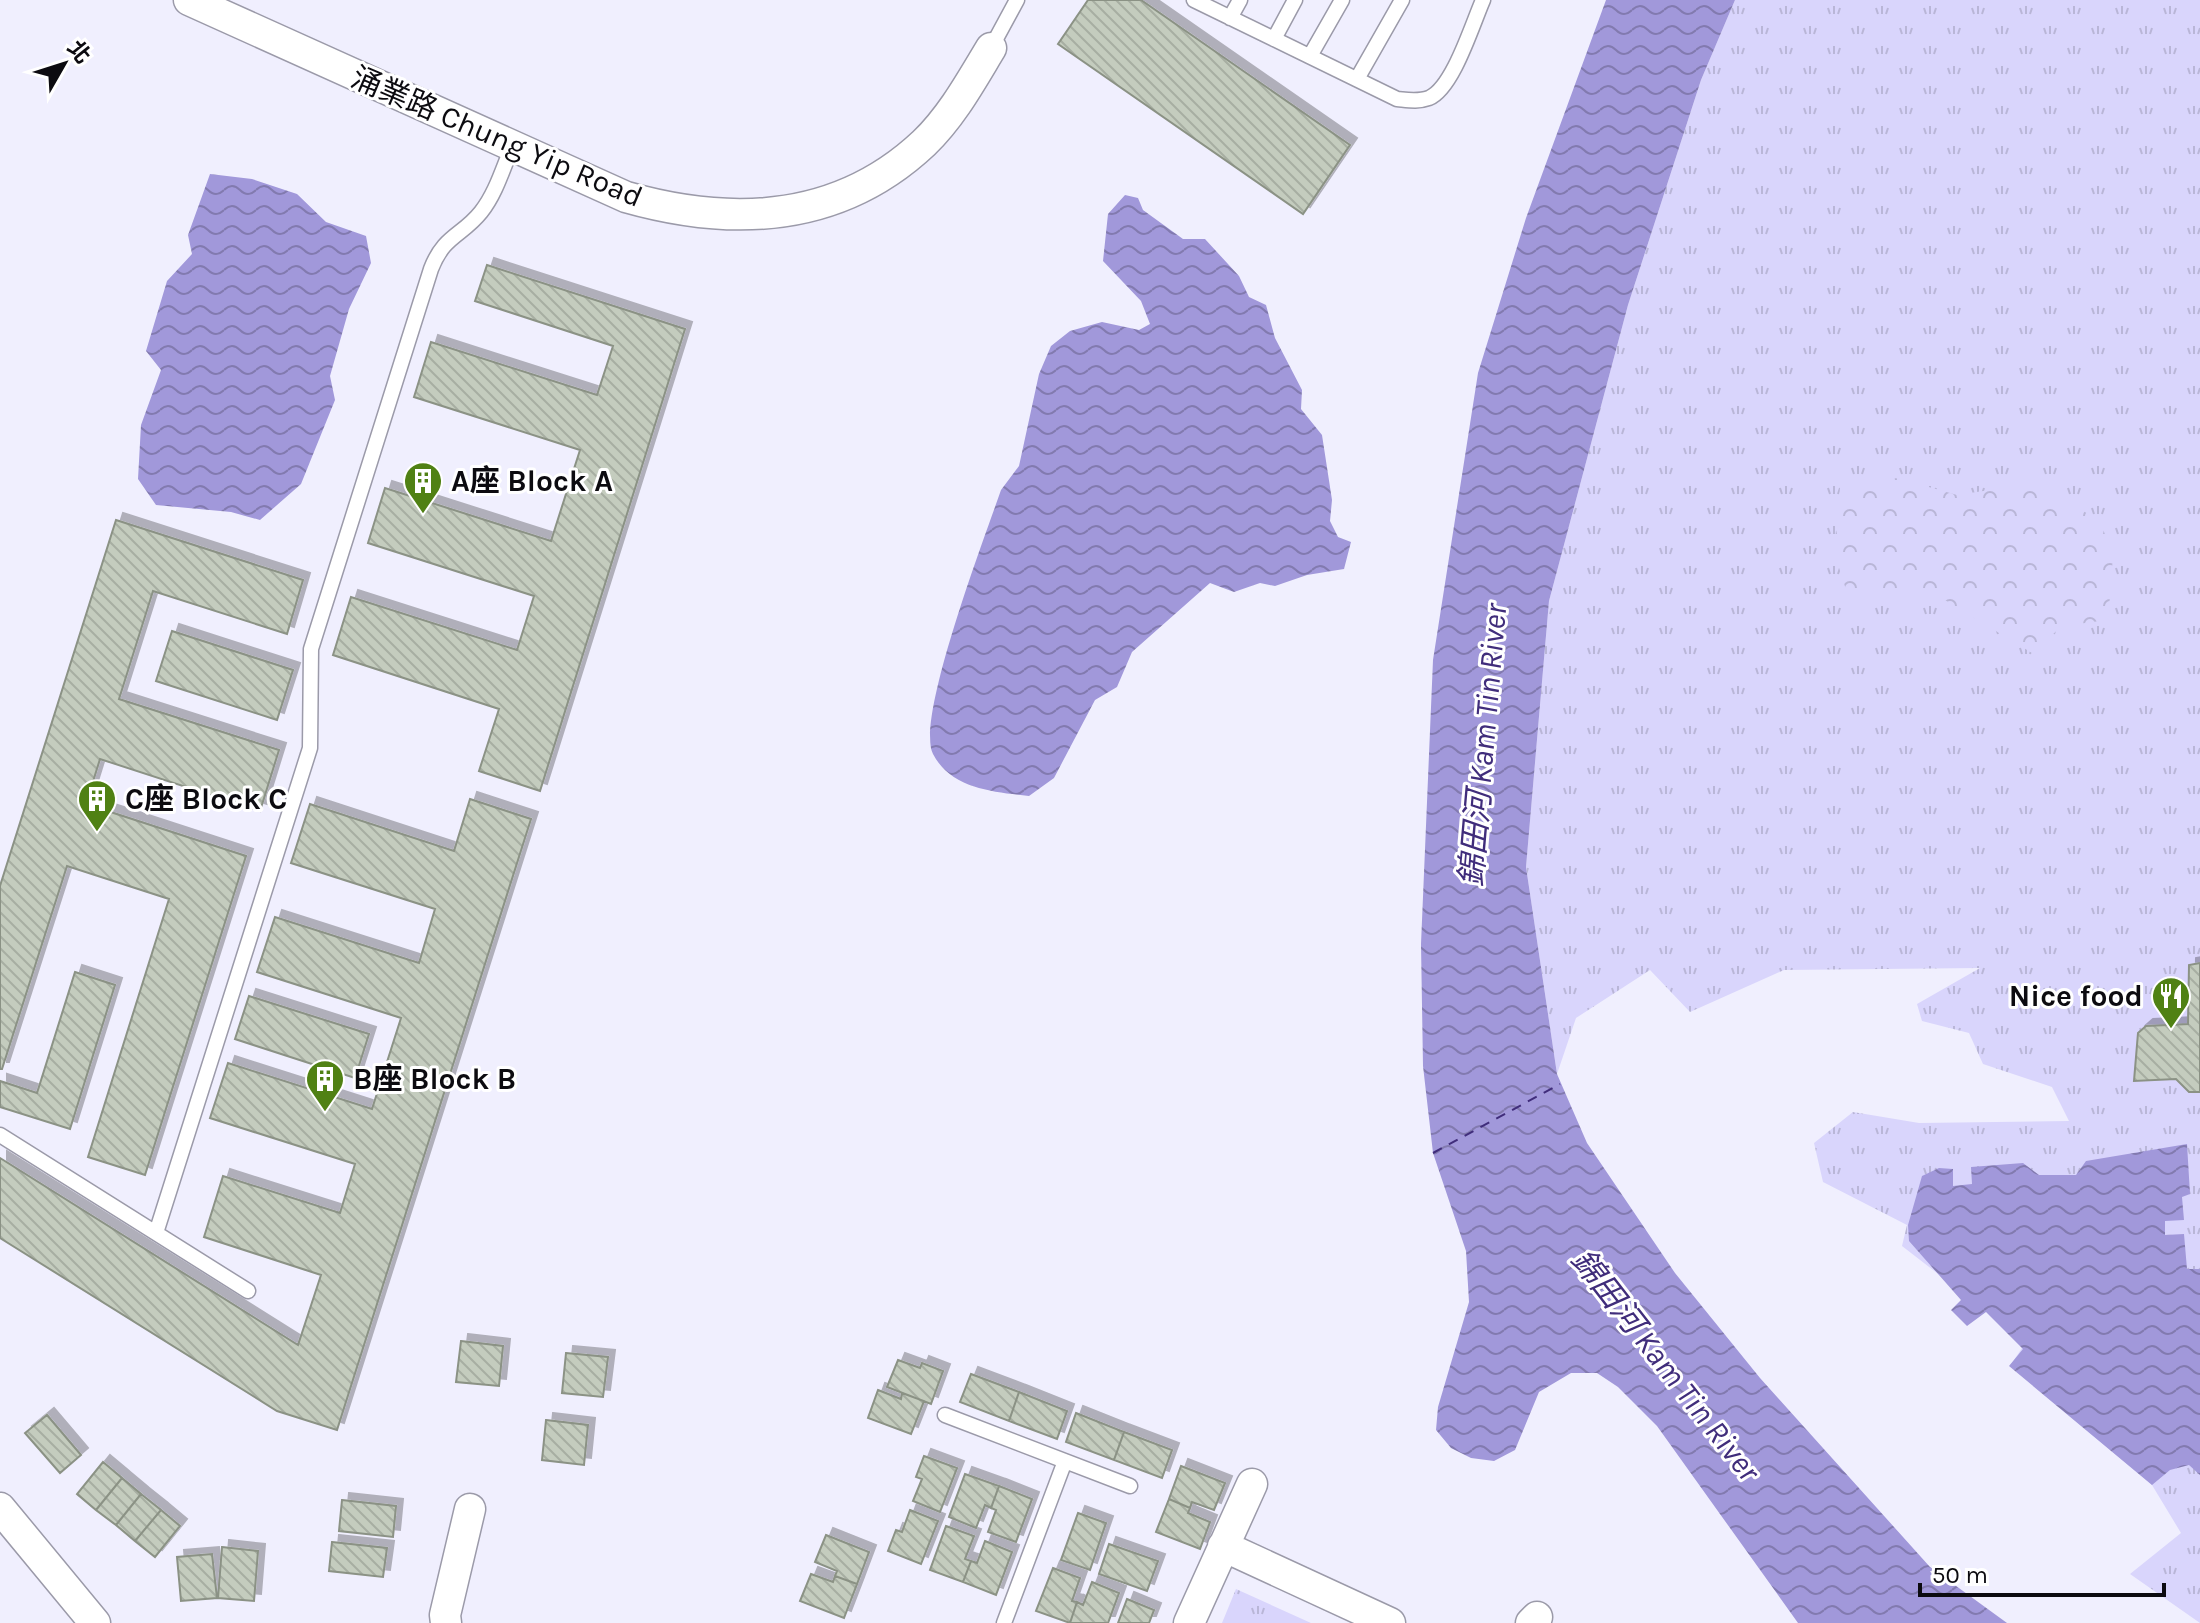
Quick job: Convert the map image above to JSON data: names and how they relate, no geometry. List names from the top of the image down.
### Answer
{
  "streets": {
    "street": ["涌業路 Chung Yip Road"]
  },
  "water": ["錦田河 Kam Tin River"],
  "places": {
    "building": ["A座 Block A", "C座 Block C", "B座 Block B"],
    "restaurant": ["Nice food"]
  },
  "scale_bar": "50 m",
  "north": "top right"
}
